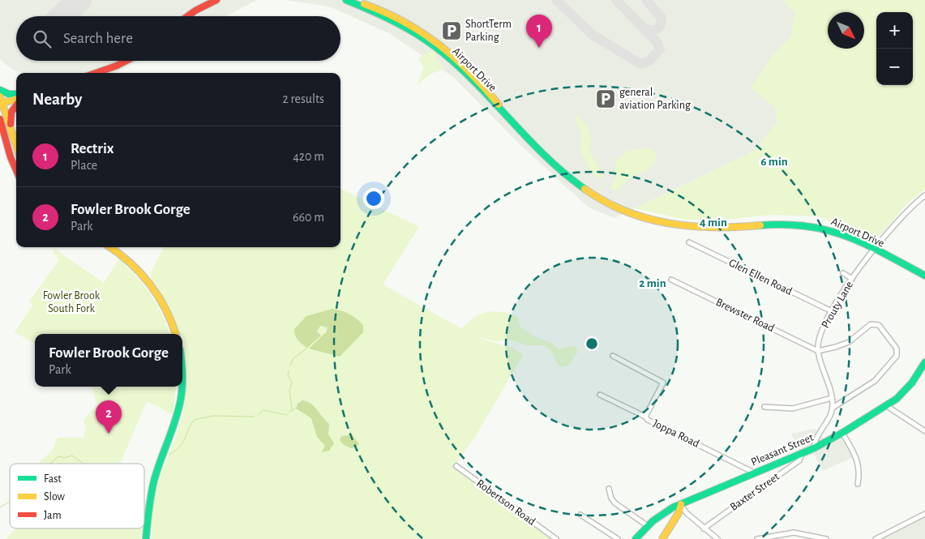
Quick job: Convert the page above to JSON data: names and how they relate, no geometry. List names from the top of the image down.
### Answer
{
  "streets": {
    "main road": ["Airport Drive", "Pleasant Street"],
    "street": [
      "Glen Ellen Road",
      "Prouty Lane",
      "Brewster Road",
      "Joppa Road",
      "Baxter Street",
      "Robertson Road"
    ]
  },
  "crossings": [
    ["Airport Drive", "Prouty Lane"],
    ["Glen Ellen Road", "Prouty Lane"],
    ["Prouty Lane", "Brewster Road"],
    ["Joppa Road", "Pleasant Street"],
    ["Pleasant Street", "Baxter Street"]
  ],
  "parks": ["Fowler Brook South Fork"],
  "places": {
    "parking": ["ShortTerm Parking", "general aviation Parking"]
  },
  "legend": ["Fast", "Slow", "Jam"],
  "north": "bottom right",
  "page": {
    "map_buttons": ["+", "−"],
    "pins": ["1", "2"],
    "search": "Search here",
    "heading": ["Nearby", "2 results"],
    "list": [
      {
        "mark": "1",
        "name": "Rectrix",
        "note": "Place",
        "value": "420 m"
      },
      {
        "mark": "2",
        "name": "Fowler Brook Gorge",
        "note": "Park",
        "value": "660 m"
      }
    ],
    "popup": ["Fowler Brook Gorge", "Park"]
  },
  "rings": ["6 min", "4 min", "2 min"]
}
